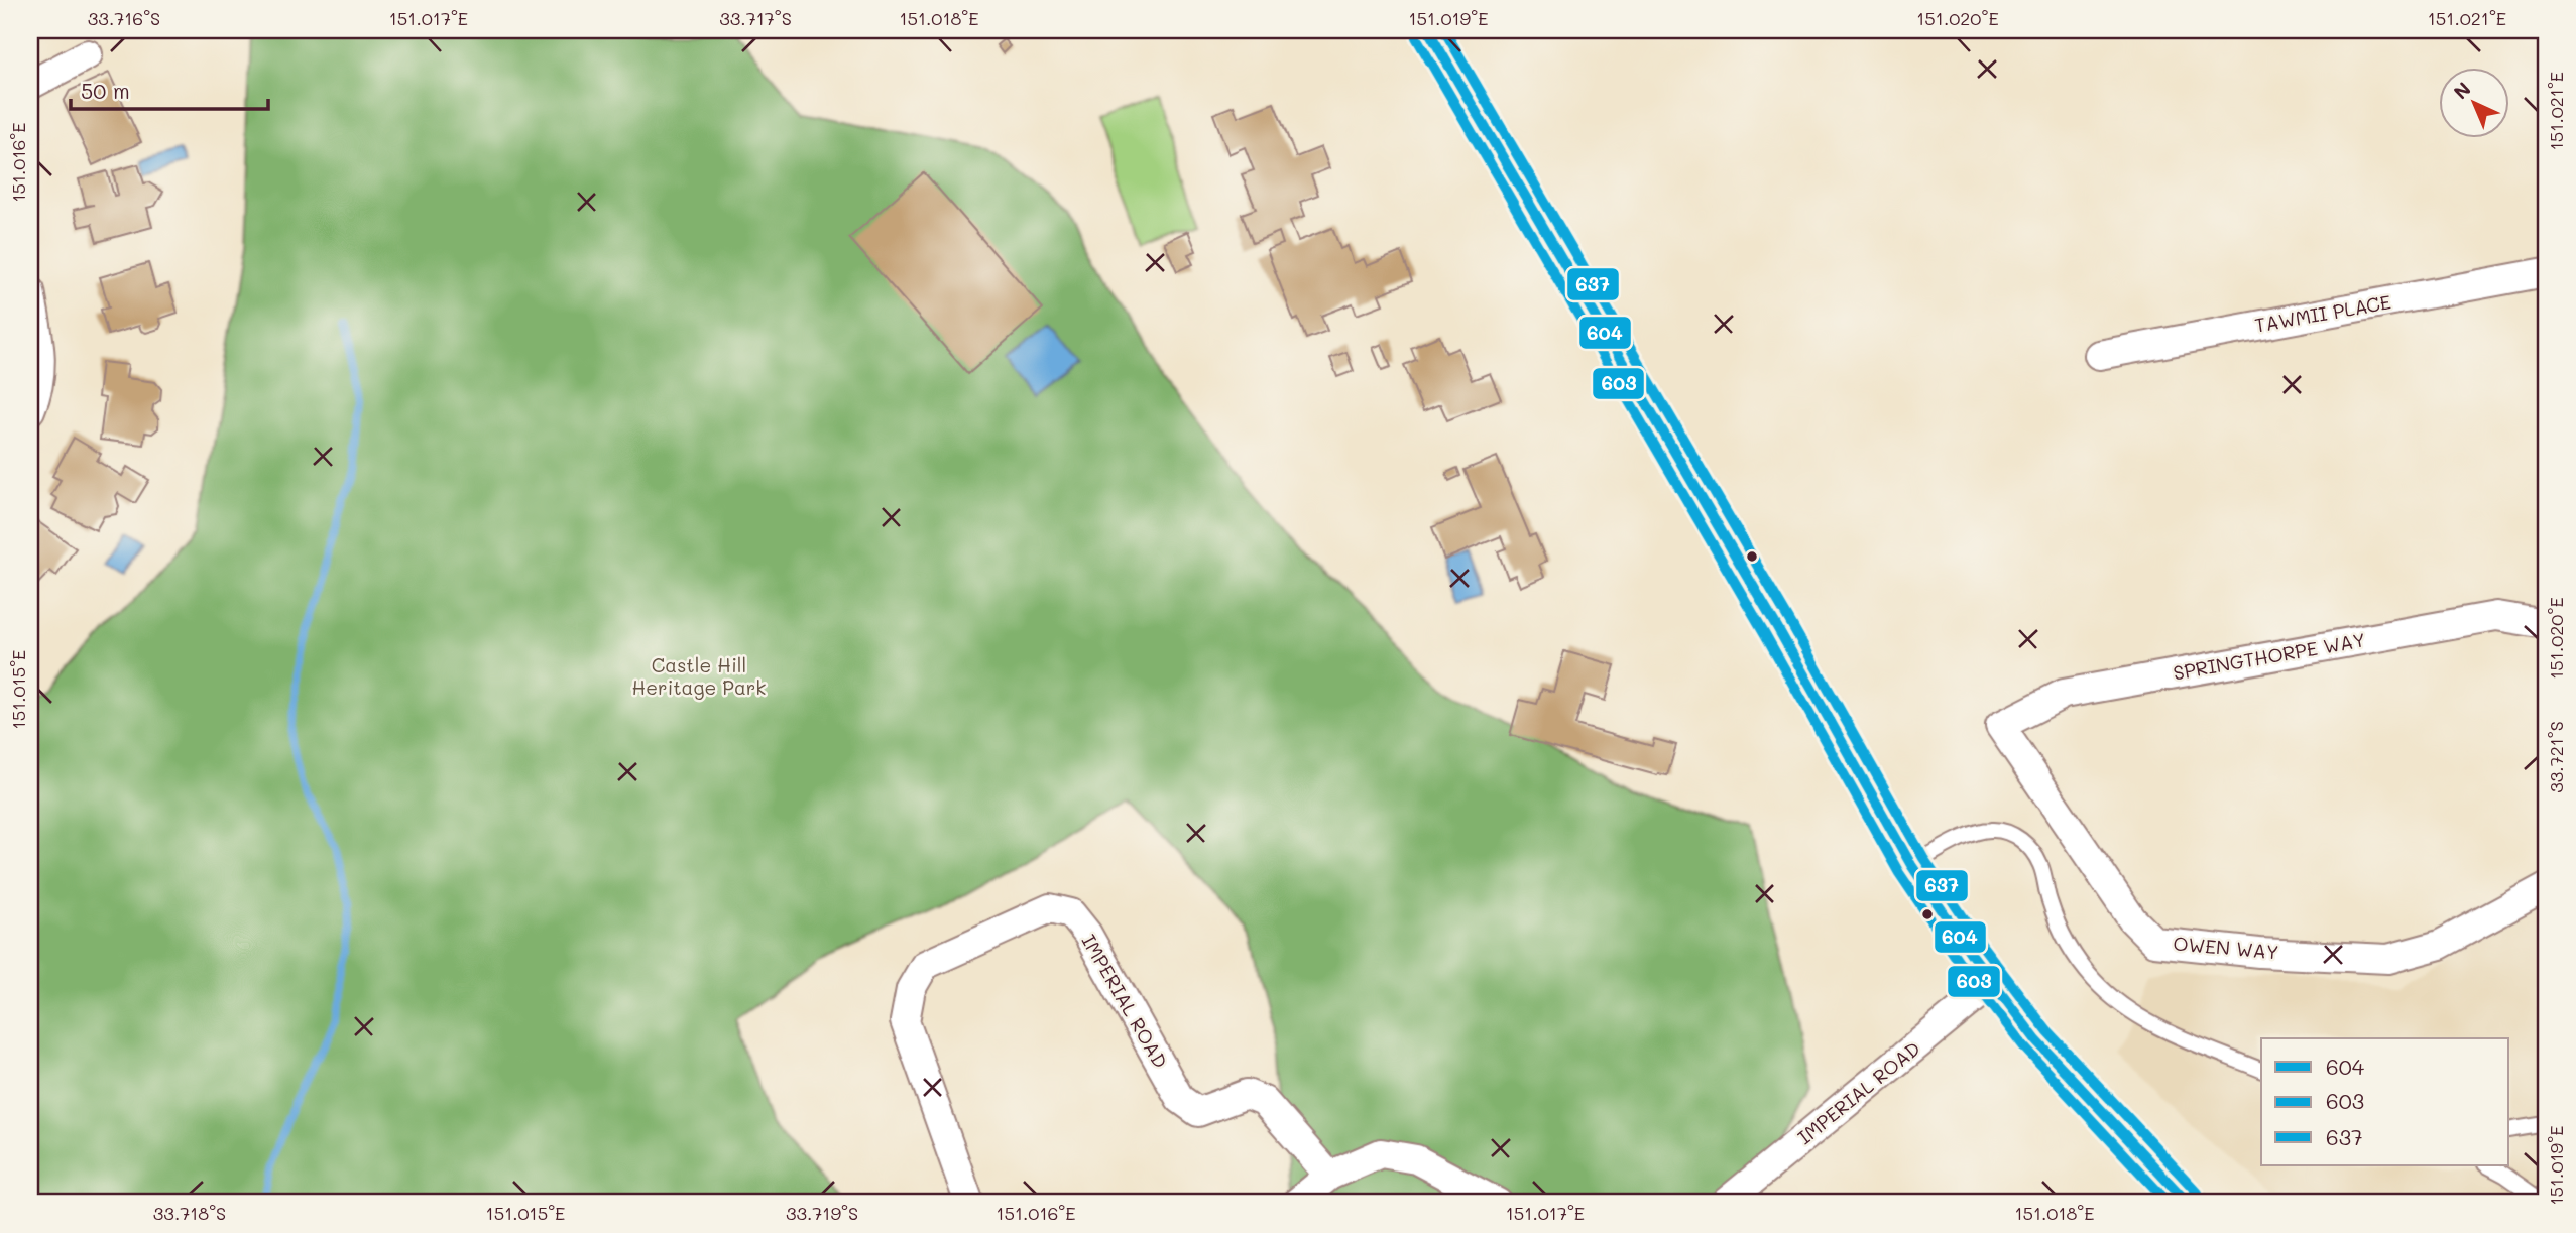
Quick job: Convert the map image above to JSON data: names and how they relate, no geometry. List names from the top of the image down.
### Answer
{
  "streets": {
    "street": [
      "TAWMII PLACE",
      "SPRINGTHORPE WAY",
      "OWEN WAY",
      "IMPERIAL ROAD"
    ]
  },
  "crossings": [
    ["SPRINGTHORPE WAY", "OWEN WAY"]
  ],
  "parks": ["Castle Hill Heritage Park"],
  "lines": ["transit line 604", "transit line 637", "transit line 603"],
  "legend": ["604", "603", "637"],
  "scale_bar": "50 m",
  "north": "top left",
  "coordinates": [
    "33.716°S",
    "151.017°E",
    "33.717°S",
    "151.018°E",
    "151.019°E",
    "151.020°E",
    "151.021°E",
    "151.016°E",
    "151.015°E",
    "33.721°S",
    "33.718°S",
    "33.719°S"
  ]
}
